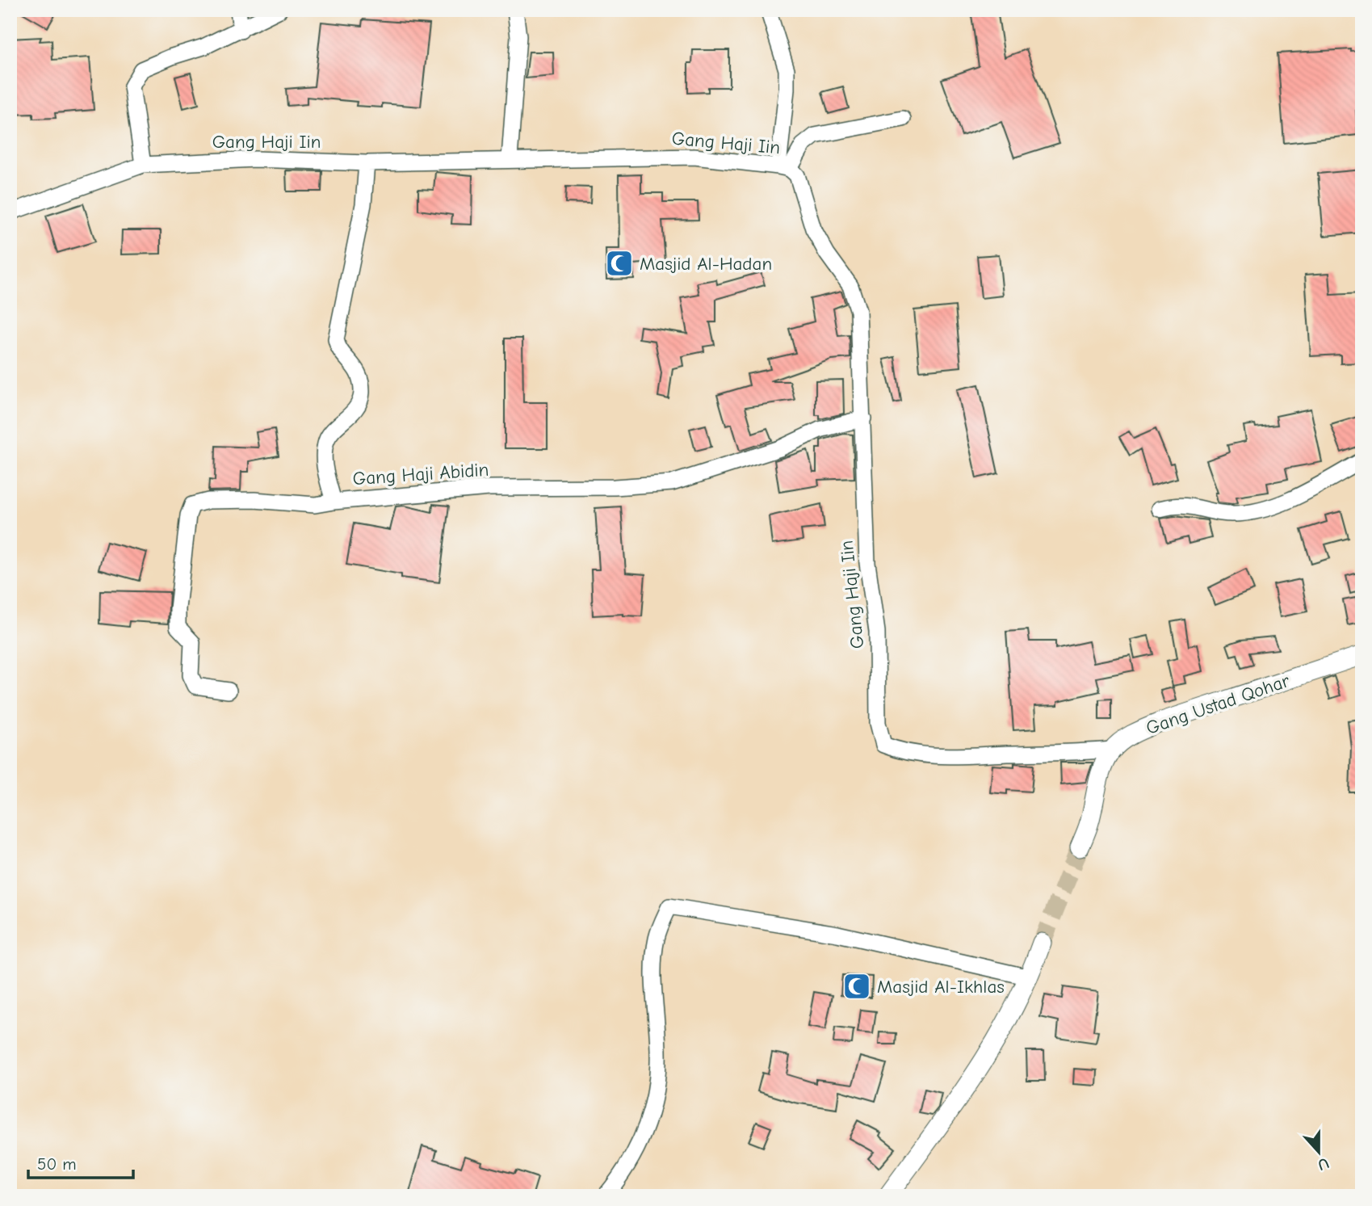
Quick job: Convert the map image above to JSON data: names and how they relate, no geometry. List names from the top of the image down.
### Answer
{
  "streets": {
    "street": ["Gang Haji Iin", "Gang Haji Abidin", "Gang Ustad Qohar"]
  },
  "crossings": [
    ["Gang Haji Iin", "Gang Haji Abidin"],
    ["Gang Haji Iin", "Gang Ustad Qohar"]
  ],
  "places": {
    "mosque": ["Masjid Al-Hadan", "Masjid Al-Ikhlas"]
  },
  "scale_bar": "50 m",
  "north": "bottom"
}
